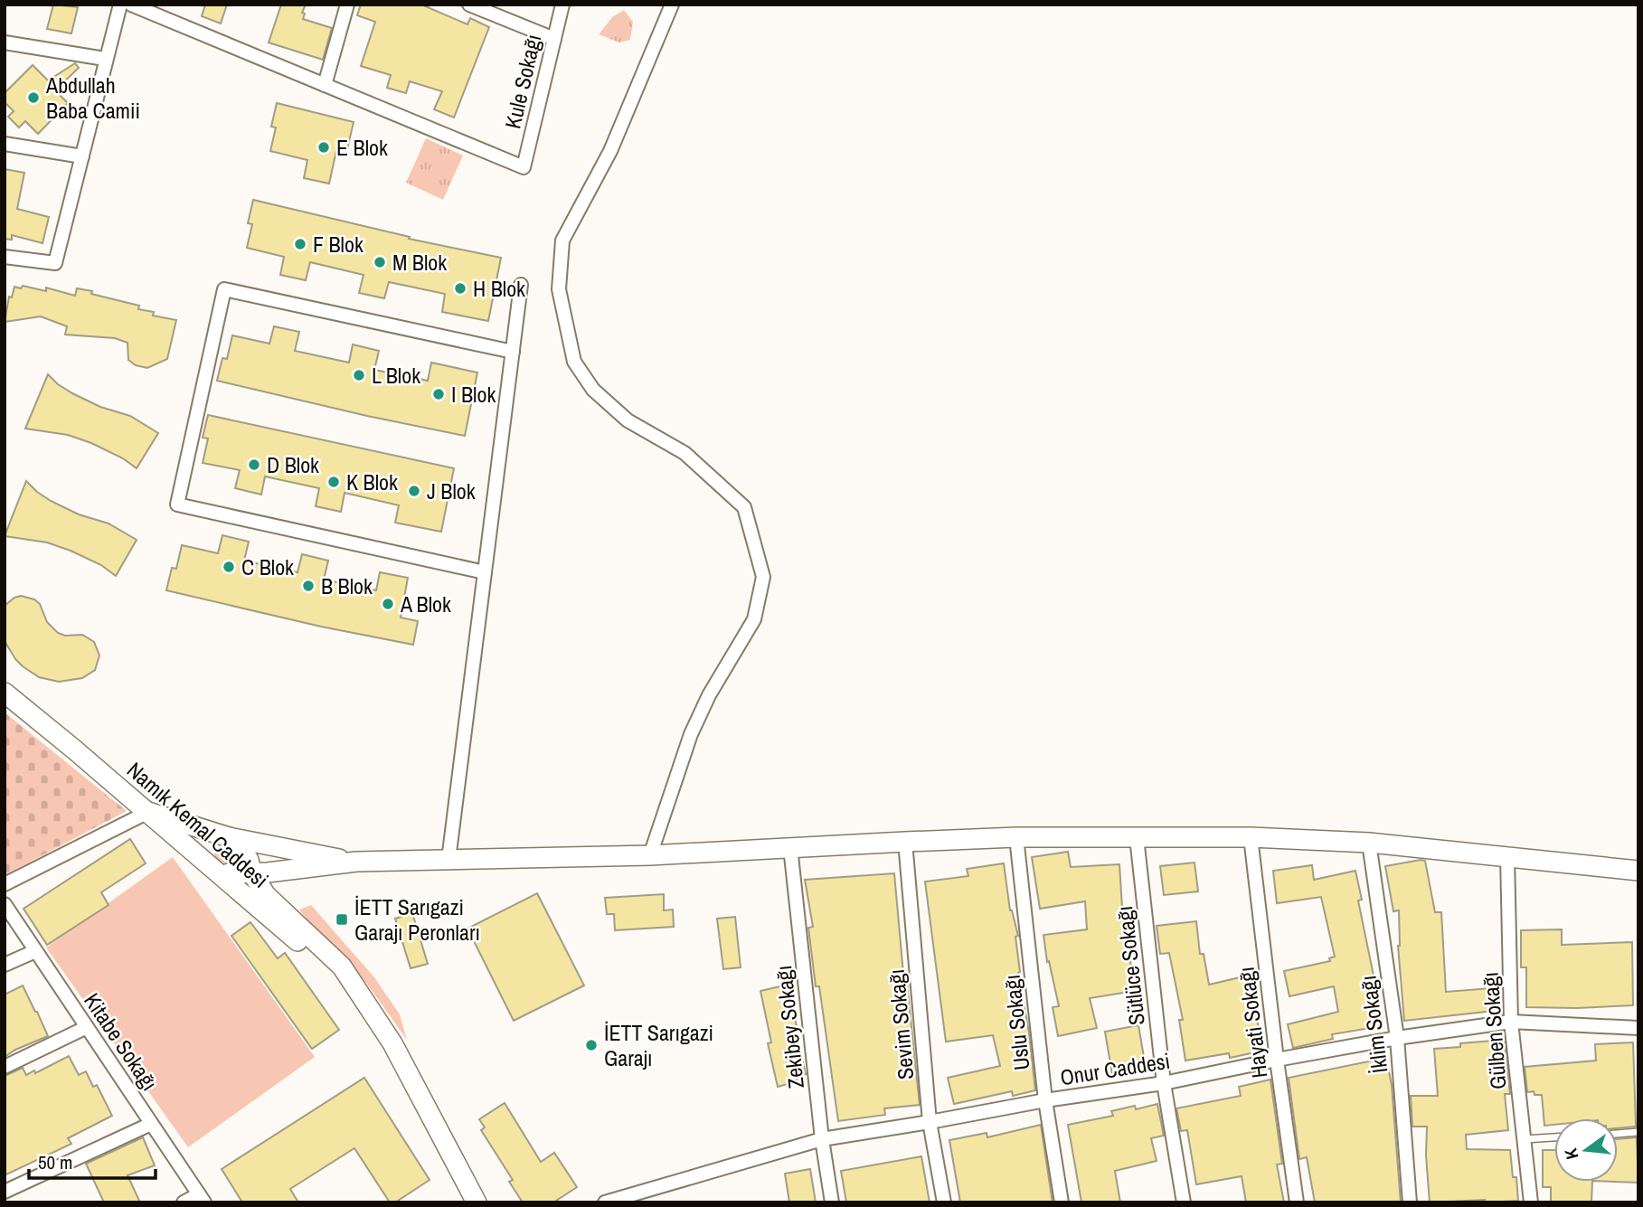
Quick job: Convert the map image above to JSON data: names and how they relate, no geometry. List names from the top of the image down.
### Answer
{
  "streets": {
    "main road": ["Namık Kemal Caddesi"],
    "street": [
      "Kule Sokağı",
      "Sütlüce Sokağı",
      "Uslu Sokağı",
      "Hayati Sokağı",
      "Sevim Sokağı",
      "İklim Sokağı",
      "Zekibey Sokağı",
      "Gülben Sokağı",
      "Kitabe Sokağı",
      "Onur Caddesi"
    ]
  },
  "crossings": [
    ["Sütlüce Sokağı", "Onur Caddesi"],
    ["Uslu Sokağı", "Onur Caddesi"],
    ["Hayati Sokağı", "Onur Caddesi"],
    ["Sevim Sokağı", "Onur Caddesi"],
    ["İklim Sokağı", "Onur Caddesi"],
    ["Zekibey Sokağı", "Onur Caddesi"],
    ["Gülben Sokağı", "Onur Caddesi"]
  ],
  "places": {
    "other": [
      "Abdullah Baba Camii",
      "E Blok",
      "F Blok",
      "M Blok",
      "H Blok",
      "L Blok",
      "I Blok",
      "D Blok",
      "K Blok",
      "J Blok",
      "C Blok",
      "B Blok",
      "A Blok",
      "İETT Sarıgazi Garajı"
    ],
    "transit": ["İETT Sarıgazi Garajı Peronları"]
  },
  "scale_bar": "50 m",
  "north": "left"
}
